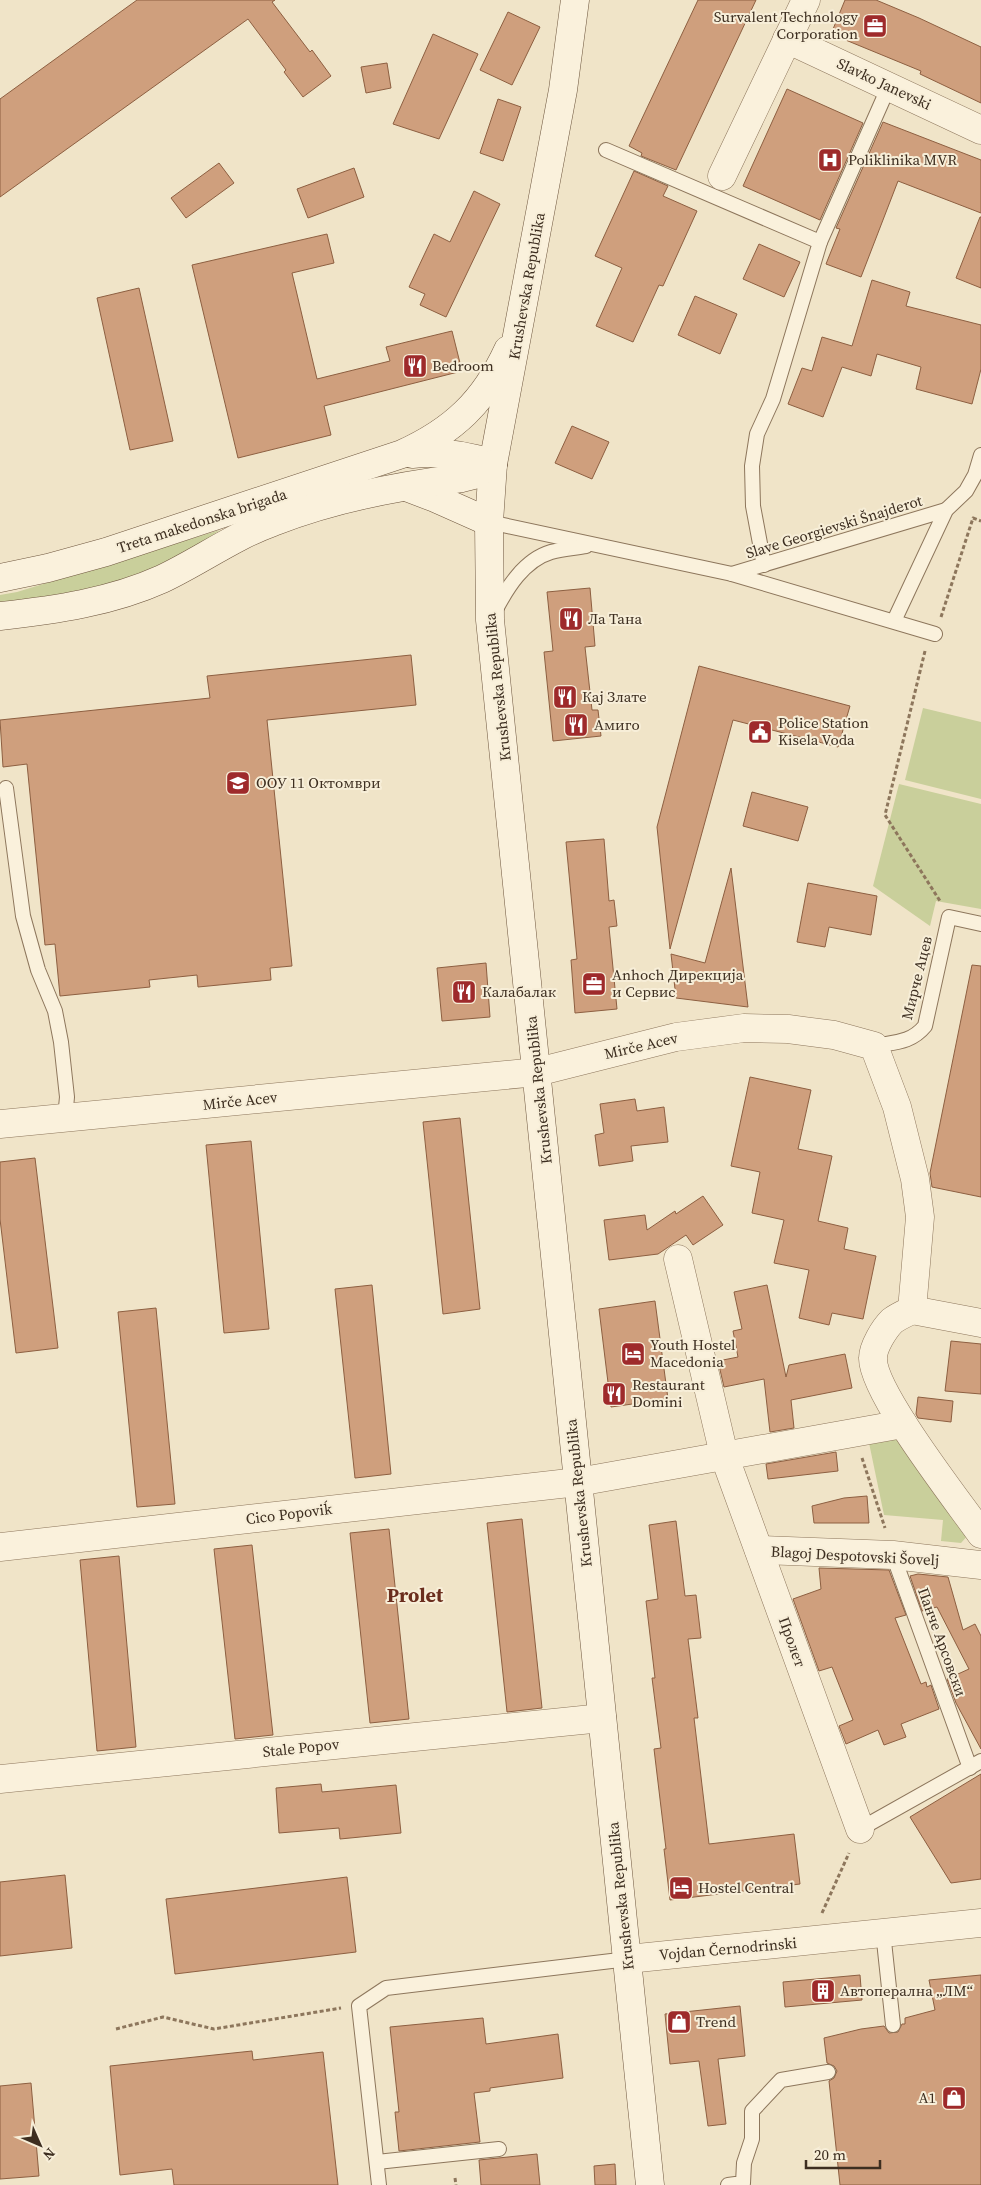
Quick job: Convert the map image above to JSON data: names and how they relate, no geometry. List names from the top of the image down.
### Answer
{
  "streets": {
    "street": [
      "Slavko Janevski",
      "Krushevska Republika",
      "Treta makedonska brigada",
      "Mirče Acev",
      "Cico Popoviḱ",
      "Blagoj Despotovski Šovelj",
      "Пролет",
      "Stale Popov",
      "Vojdan Černodrinski"
    ],
    "lane": ["Slave Georgievski Šnajderot", "Мирче Ацев", "Панче Арсовски"]
  },
  "crossings": [
    ["Krushevska Republika", "Treta makedonska brigada"],
    ["Krushevska Republika", "Slave Georgievski Šnajderot"],
    ["Krushevska Republika", "Mirče Acev"],
    ["Krushevska Republika", "Cico Popoviḱ"],
    ["Krushevska Republika", "Stale Popov"],
    ["Krushevska Republika", "Vojdan Černodrinski"],
    ["Мирче Ацев", "Mirče Acev"],
    ["Blagoj Despotovski Šovelj", "Пролет"],
    ["Blagoj Despotovski Šovelj", "Панче Арсовски"]
  ],
  "districts": ["Prolet"],
  "places": {
    "office": ["Survalent Technology Corporation", "Anhoch Дирекција и Сервис"],
    "hospital": ["Poliklinika MVR"],
    "restaurant": [
      "Bedroom",
      "Ла Тана",
      "Кај Злате",
      "Амиго",
      "Калабалак",
      "Restaurant Domini"
    ],
    "public building": ["Police Station Kisela Voda"],
    "school or university": ["ООУ 11 Октомври"],
    "hotel": ["Youth Hostel Macedonia", "Hostel Central"],
    "building": ["Автоперална „ЛМ“"],
    "shop": ["Trend", "A1"]
  },
  "scale_bar": "20 m",
  "north": "bottom right"
}
